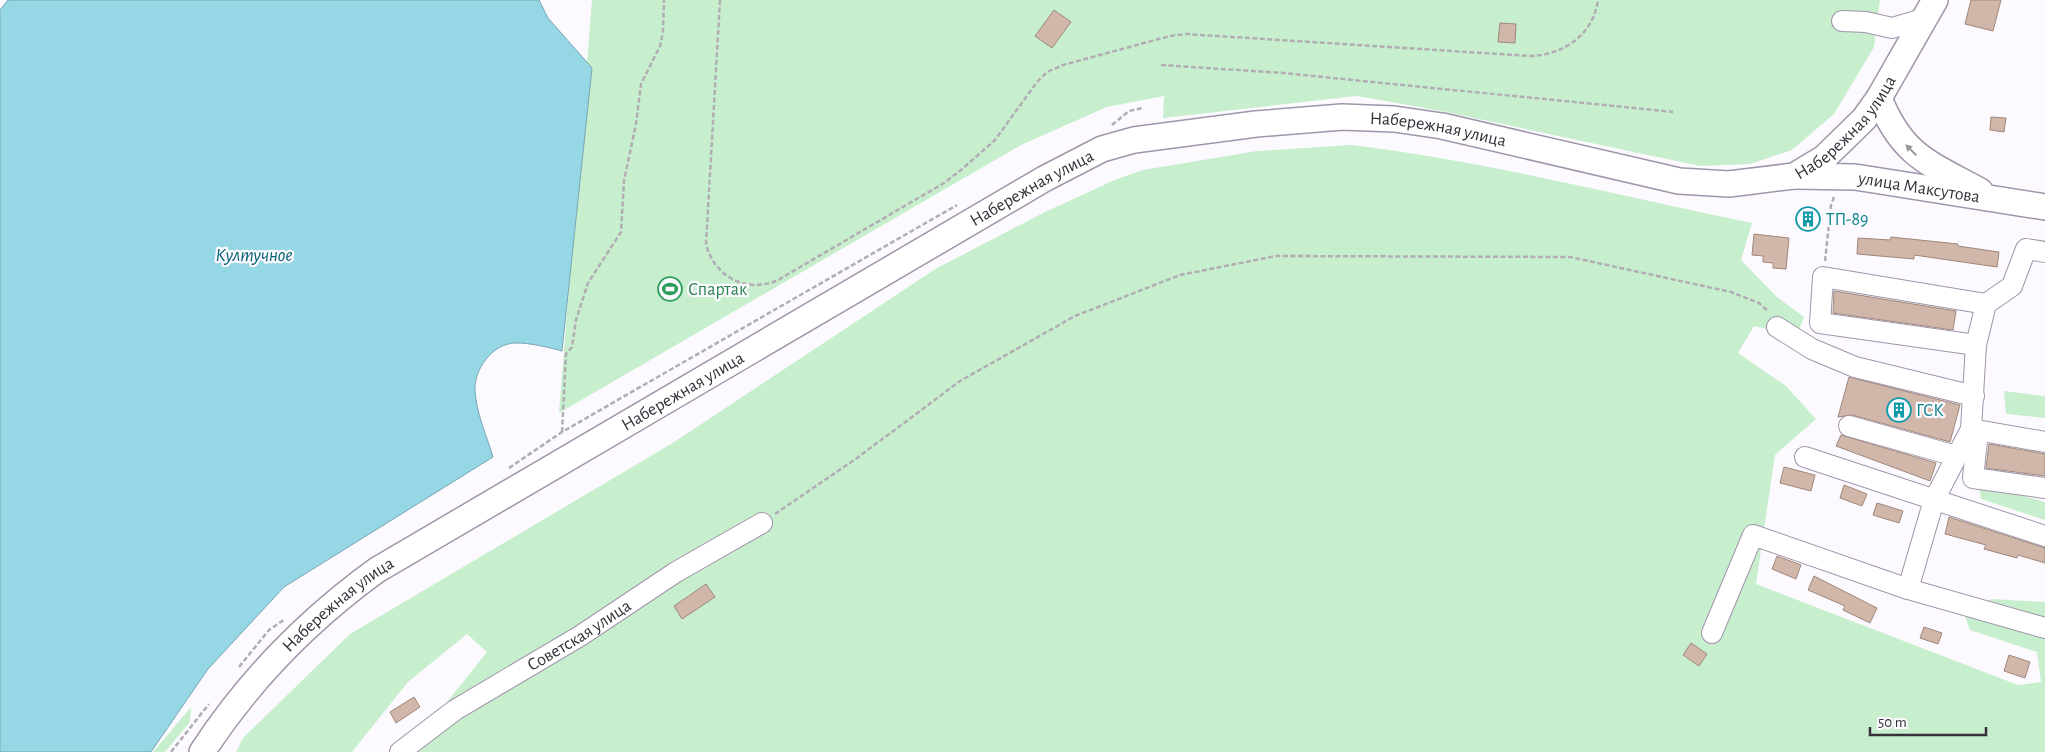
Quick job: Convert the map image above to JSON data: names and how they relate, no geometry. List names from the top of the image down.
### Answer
{
  "streets": {
    "main road": ["Набережная улица", "улица Максутова"],
    "street": ["Советская улица"]
  },
  "crossings": [
    ["Набережная улица", "улица Максутова"]
  ],
  "water": ["Култучное"],
  "places": {
    "building": ["ТП-89", "ГСК"],
    "sports": ["Спартак"]
  },
  "scale_bar": "50 m"
}
